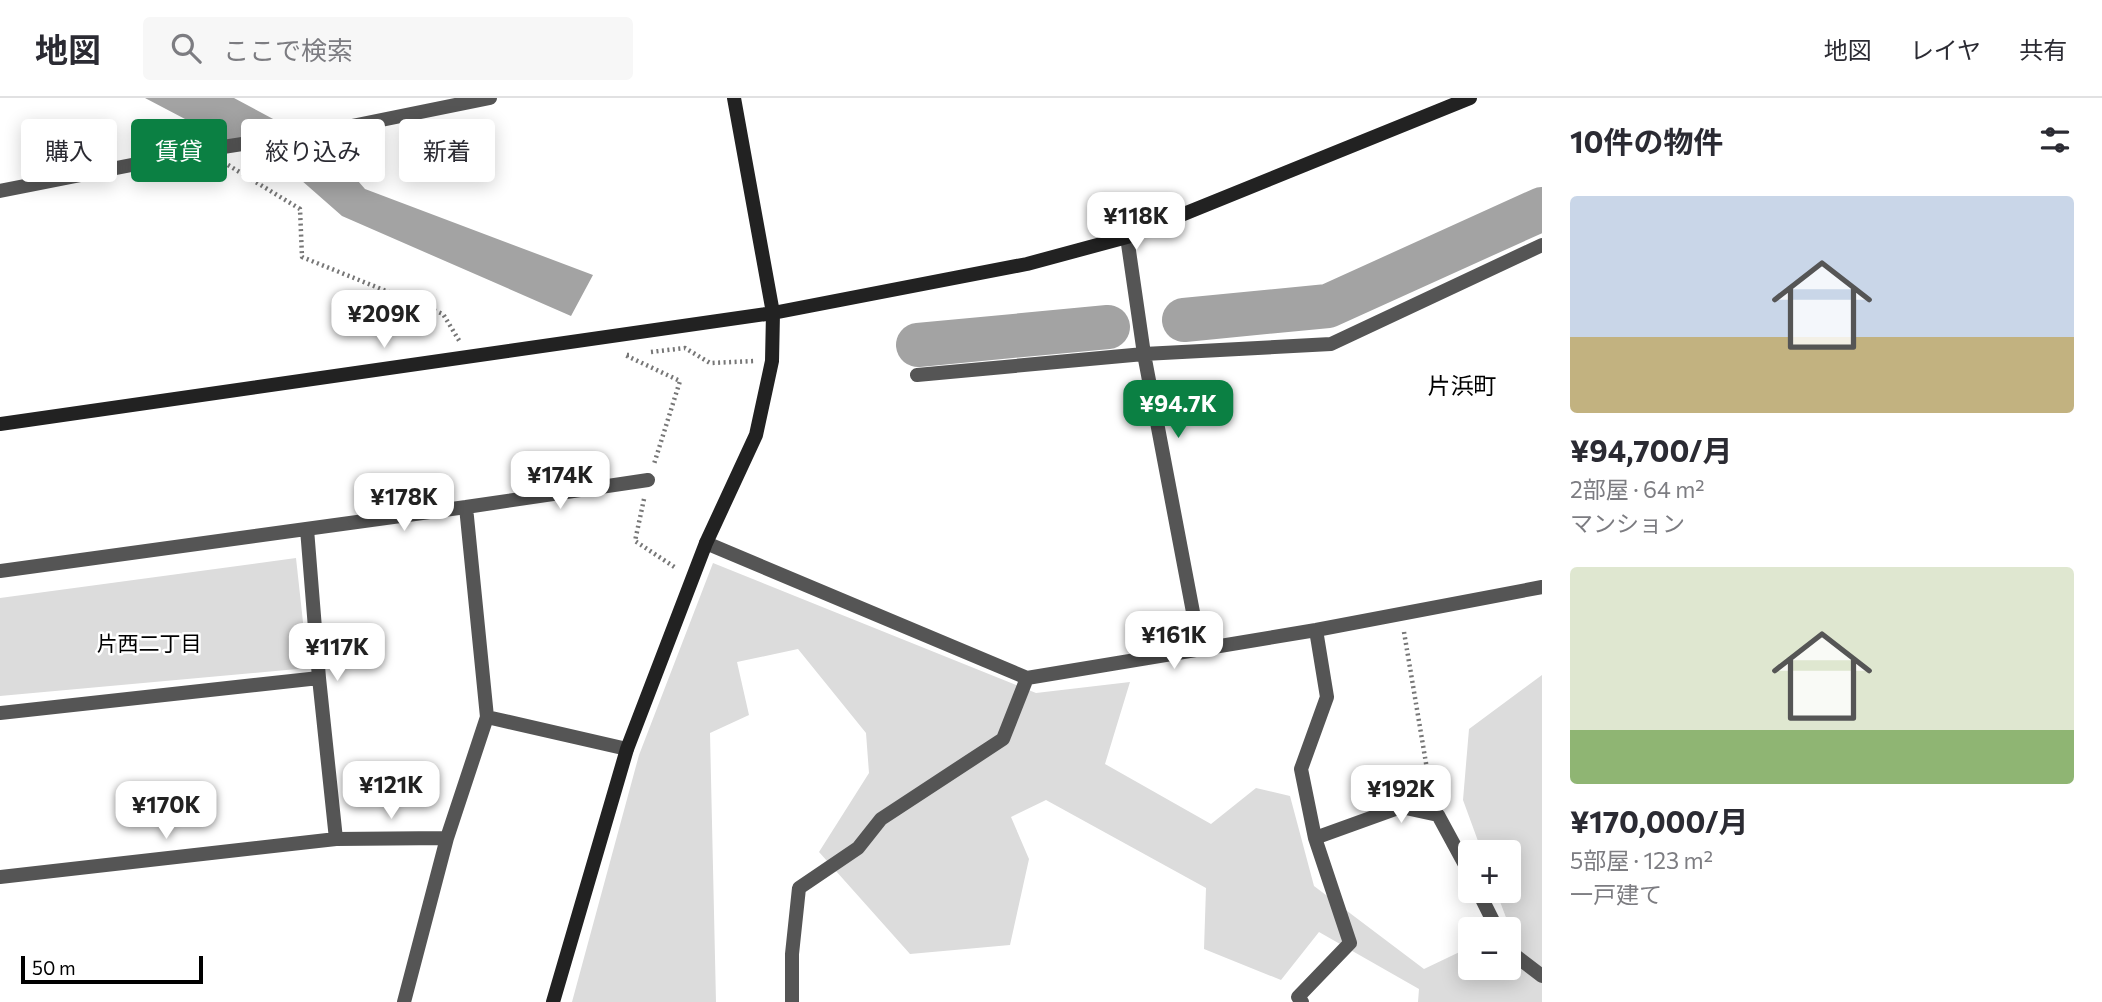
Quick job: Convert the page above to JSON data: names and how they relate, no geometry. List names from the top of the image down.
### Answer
{
  "districts": ["片浜町", "片西二丁目"],
  "scale_bar": "50 m",
  "page": {
    "header": "地図",
    "search": "ここで検索",
    "nav": ["地図", "レイヤ", "共有"],
    "heading": "10件の物件",
    "chip": [
      "購入",
      "賃貸",
      "絞り込み",
      "新着"
    ],
    "list": [
      {
        "name": "¥94,700/月",
        "note": "2部屋 · 64 m² · マンション"
      },
      {
        "name": "¥170,000/月",
        "note": "5部屋 · 123 m² · 一戸建て"
      }
    ],
    "price": [
      "¥118K",
      "¥209K",
      "¥94.7K",
      "¥174K",
      "¥178K",
      "¥161K",
      "¥117K",
      "¥121K",
      "¥192K",
      "¥170K"
    ],
    "map_buttons": ["+", "−"],
    "scale": "50 m"
  }
}
